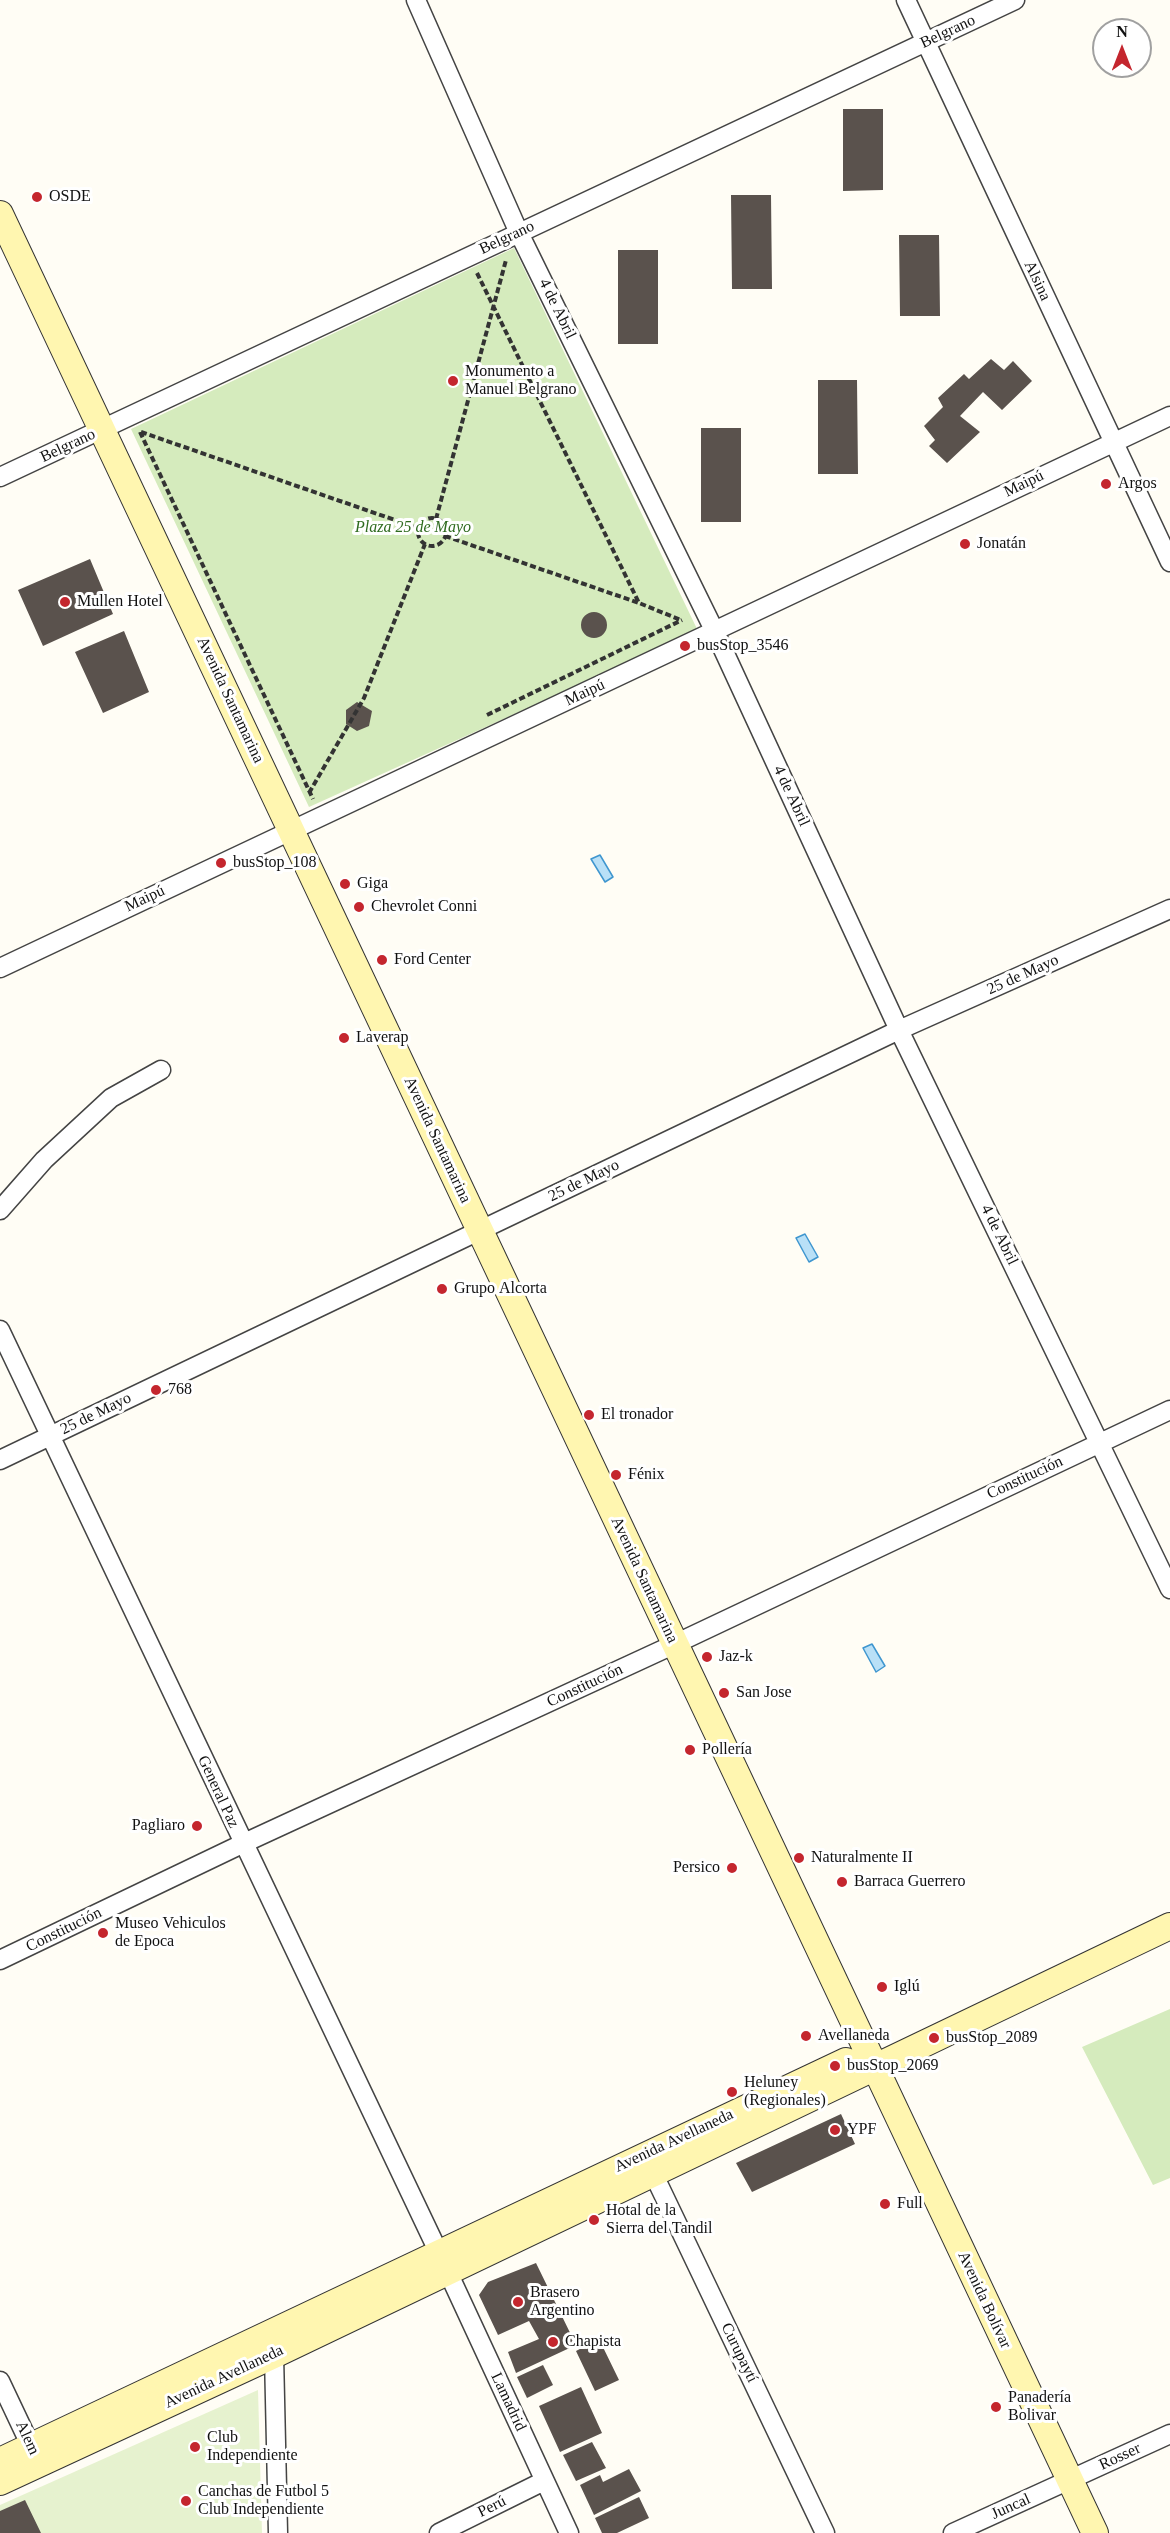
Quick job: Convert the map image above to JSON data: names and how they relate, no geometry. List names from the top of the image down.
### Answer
{
  "streets": {
    "main road": ["Avenida Santamarina", "Avenida Avellaneda", "Avenida Bolívar"],
    "street": [
      "Belgrano",
      "Alsina",
      "4 de Abril",
      "Maipú",
      "25 de Mayo",
      "Constitución",
      "General Paz",
      "Curupaytí",
      "Lamadrid",
      "Alem",
      "Rosser",
      "Perú",
      "Juncal"
    ]
  },
  "crossings": [
    ["Belgrano", "Alsina"],
    ["Belgrano", "4 de Abril"],
    ["Belgrano", "Avenida Santamarina"],
    ["Alsina", "Maipú"],
    ["4 de Abril", "Maipú"],
    ["4 de Abril", "25 de Mayo"],
    ["4 de Abril", "Constitución"],
    ["Maipú", "Avenida Santamarina"],
    ["Avenida Santamarina", "25 de Mayo"],
    ["Avenida Santamarina", "Constitución"],
    ["Avenida Santamarina", "Avenida Avellaneda"],
    ["Avenida Santamarina", "Avenida Bolívar"],
    ["25 de Mayo", "General Paz"],
    ["Constitución", "General Paz"],
    ["General Paz", "Avenida Avellaneda"],
    ["General Paz", "Lamadrid"],
    ["Avenida Avellaneda", "Avenida Bolívar"],
    ["Avenida Avellaneda", "Curupaytí"],
    ["Avenida Avellaneda", "Lamadrid"],
    ["Avenida Avellaneda", "Alem"],
    ["Avenida Bolívar", "Rosser"],
    ["Avenida Bolívar", "Juncal"],
    ["Lamadrid", "Perú"],
    ["Rosser", "Juncal"]
  ],
  "parks": ["Plaza 25 de Mayo"],
  "places": [
    "OSDE",
    "Monumento a Manuel Belgrano",
    "Argos",
    "Jonatán",
    "Mullen Hotel",
    "busStop_3546",
    "busStop_108",
    "Giga",
    "Chevrolet Conni",
    "Ford Center",
    "Laverap",
    "Grupo Alcorta",
    "768",
    "El tronador",
    "Fénix",
    "Jaz-k",
    "San Jose",
    "Pollería",
    "Pagliaro",
    "Naturalmente II",
    "Persico",
    "Barraca Guerrero",
    "Museo Vehiculos de Epoca",
    "Iglú",
    "Avellaneda",
    "busStop_2089",
    "busStop_2069",
    "Heluney (Regionales)",
    "YPF",
    "Full",
    "Hotal de la Sierra del Tandil",
    "Brasero Argentino",
    "Chapista",
    "Panadería Bolivar",
    "Club Independiente",
    "Canchas de Futbol 5 Club Independiente"
  ],
  "north": "top"
}
